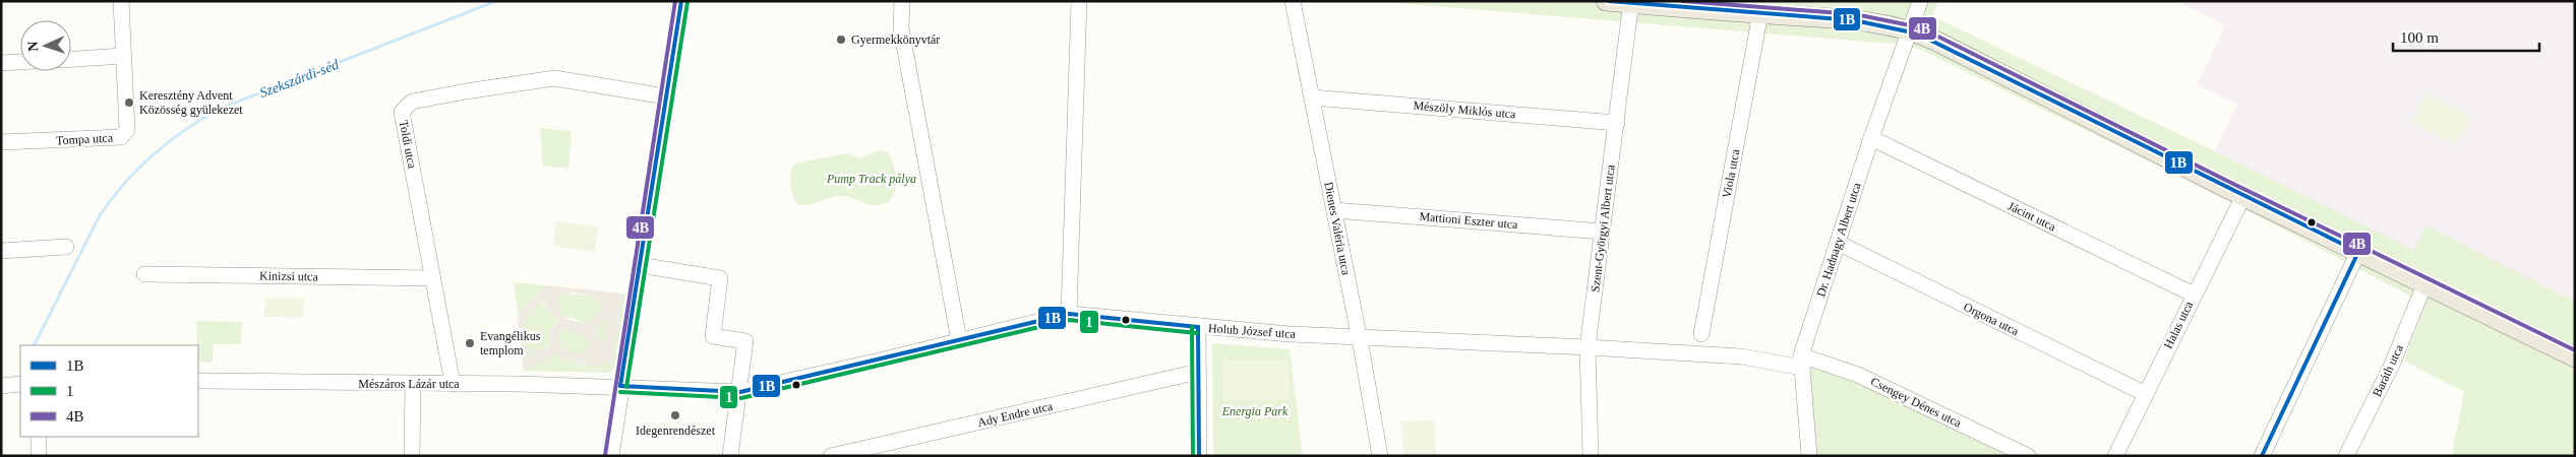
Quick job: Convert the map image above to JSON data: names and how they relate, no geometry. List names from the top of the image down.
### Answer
{
  "streets": {
    "street": [
      "Mészöly Miklós utca",
      "Tompa utca",
      "Toldi utca",
      "Viola utca",
      "Jácint utca",
      "Mattioni Eszter utca",
      "Dienes Valéria utca",
      "Szent-Györgyi Albert utca",
      "Dr. Hadnagy Albert utca",
      "Kinizsi utca",
      "Orgona utca",
      "Halas utca",
      "Holub József utca",
      "Baráth utca",
      "Mészáros Lázár utca",
      "Csengey Dénes utca",
      "Ady Endre utca"
    ]
  },
  "crossings": [
    ["Mészöly Miklós utca", "Dienes Valéria utca"],
    ["Mészöly Miklós utca", "Szent-Györgyi Albert utca"],
    ["Toldi utca", "Kinizsi utca"],
    ["Toldi utca", "Mészáros Lázár utca"],
    ["Jácint utca", "Dr. Hadnagy Albert utca"],
    ["Jácint utca", "Halas utca"],
    ["Mattioni Eszter utca", "Dienes Valéria utca"],
    ["Mattioni Eszter utca", "Szent-Györgyi Albert utca"],
    ["Dienes Valéria utca", "Holub József utca"],
    ["Szent-Györgyi Albert utca", "Holub József utca"],
    ["Szent-Györgyi Albert utca", "Csengey Dénes utca"],
    ["Dr. Hadnagy Albert utca", "Orgona utca"],
    ["Dr. Hadnagy Albert utca", "Csengey Dénes utca"],
    ["Orgona utca", "Halas utca"],
    ["Holub József utca", "Mészáros Lázár utca"],
    ["Holub József utca", "Csengey Dénes utca"]
  ],
  "water": ["Szekszárdi-séd"],
  "parks": ["Pump Track pálya", "Energia Park"],
  "places": [
    "Gyermekkönyvtár",
    "Keresztény Advent Közösség gyülekezet",
    "Evangélikus templom",
    "Idegenrendészet"
  ],
  "lines": ["transit line 1B", "transit line 4B", "transit line 1"],
  "legend": ["1B", "1", "4B"],
  "scale_bar": "100 m",
  "north": "left"
}
